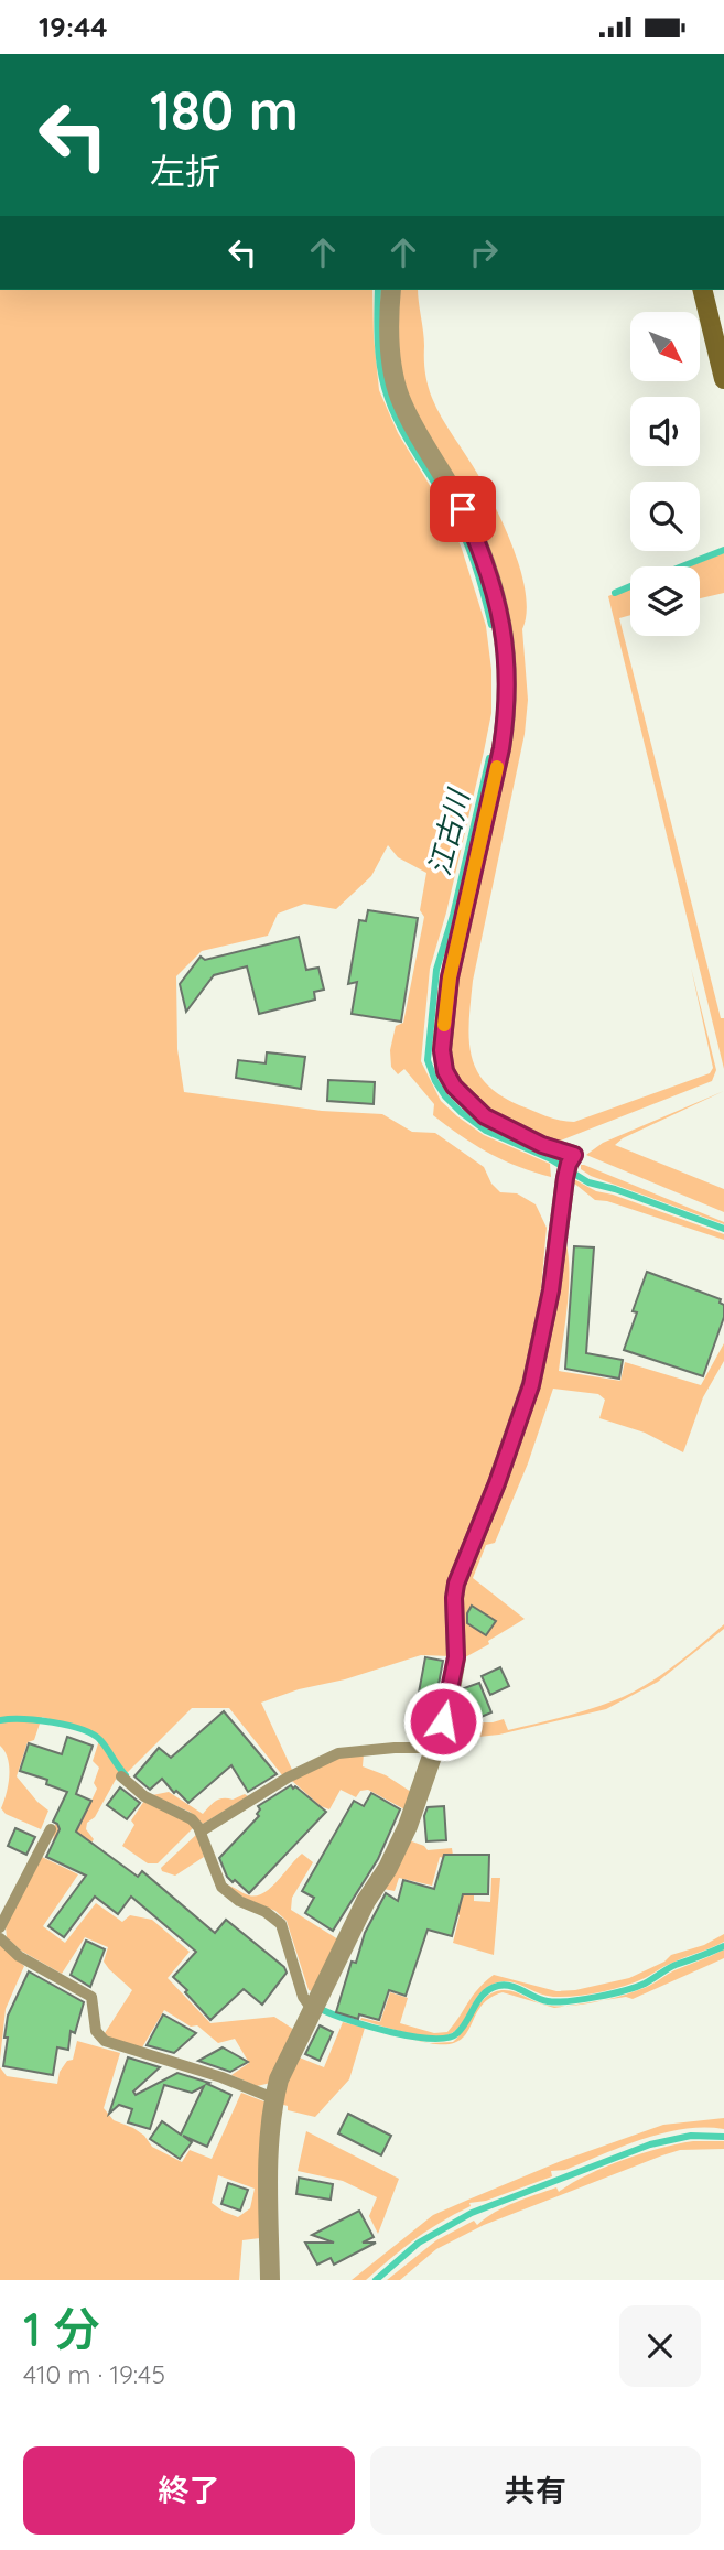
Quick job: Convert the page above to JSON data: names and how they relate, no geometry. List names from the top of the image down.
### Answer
{
  "water": ["江古川"],
  "north": "bottom right",
  "page": {
    "status": "19:44",
    "turn": ["180 m", "左折"],
    "heading": ["1 分", "410 m · 19:45"],
    "buttons": ["終了", "共有"]
  }
}
